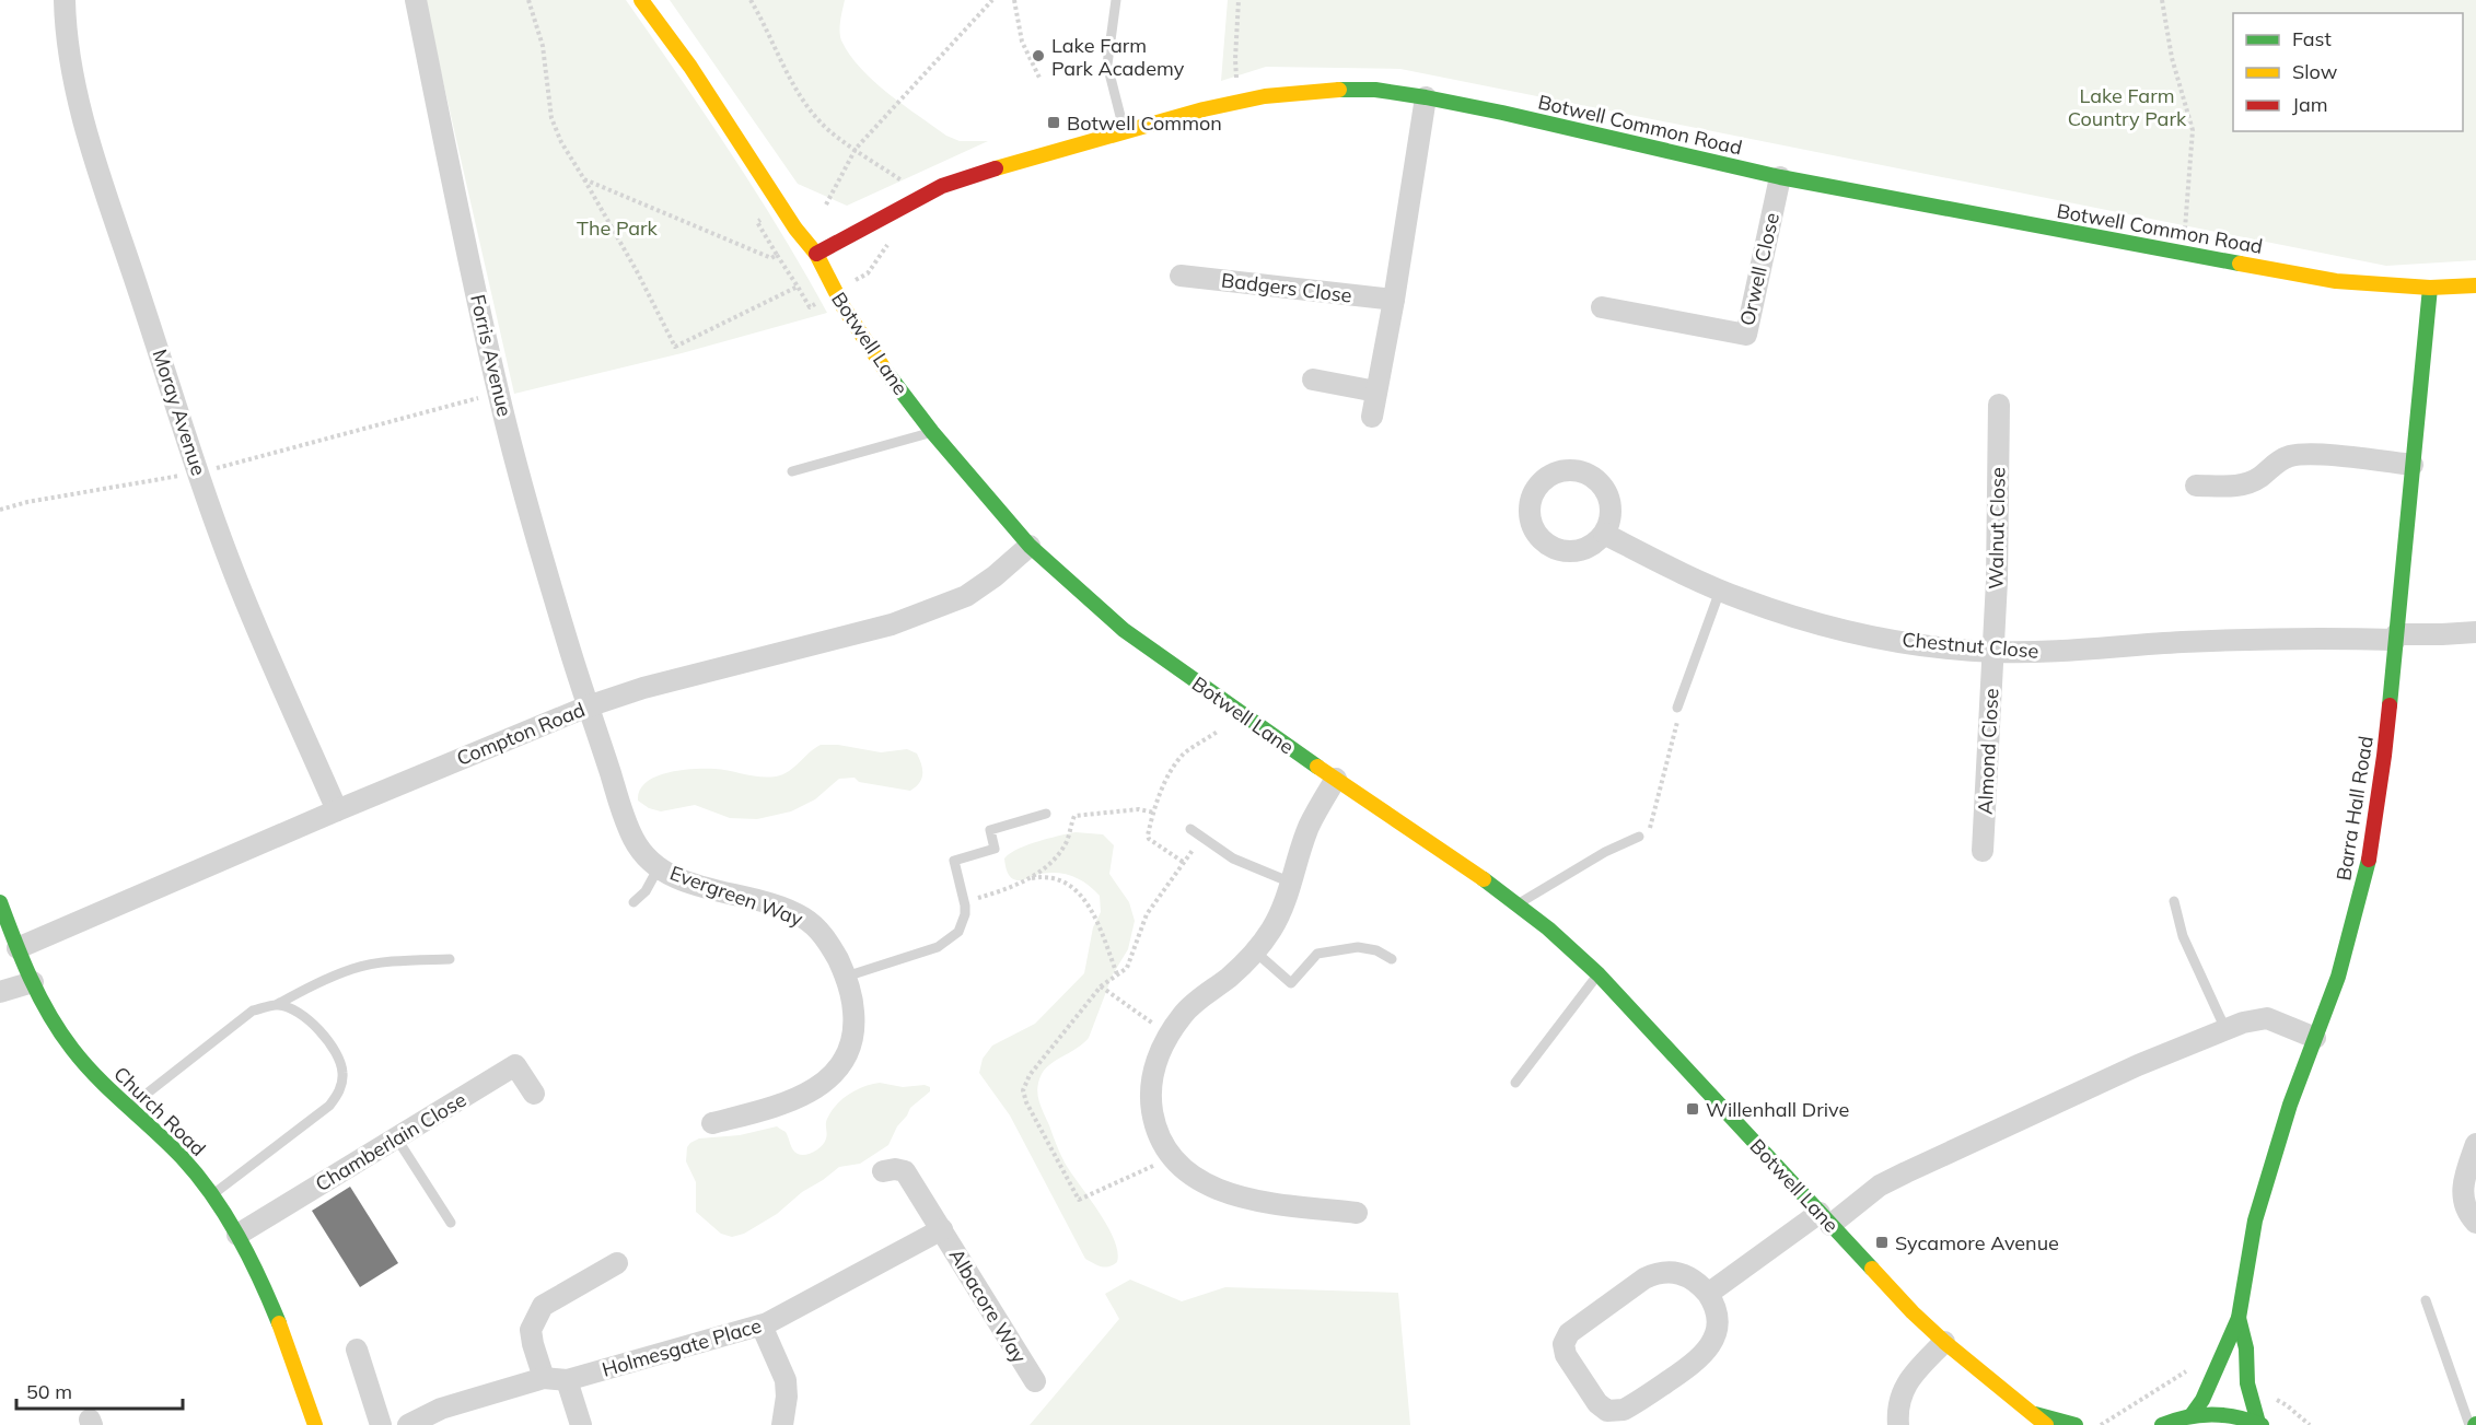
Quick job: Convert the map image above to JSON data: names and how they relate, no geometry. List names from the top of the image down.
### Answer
{
  "streets": {
    "street": [
      "Botwell Common Road",
      "Orwell Close",
      "Badgers Close",
      "Botwell Lane",
      "Forris Avenue",
      "Moray Avenue",
      "Walnut Close",
      "Chestnut Close",
      "Compton Road",
      "Almond Close",
      "Barra Hall Road",
      "Evergreen Way",
      "Church Road",
      "Chamberlain Close",
      "Albacore Way",
      "Holmesgate Place"
    ]
  },
  "crossings": [
    ["Botwell Common Road", "Orwell Close"],
    ["Botwell Common Road", "Botwell Lane"],
    ["Botwell Common Road", "Barra Hall Road"],
    ["Botwell Lane", "Compton Road"],
    ["Forris Avenue", "Compton Road"],
    ["Forris Avenue", "Evergreen Way"],
    ["Moray Avenue", "Compton Road"],
    ["Walnut Close", "Chestnut Close"],
    ["Walnut Close", "Almond Close"],
    ["Chestnut Close", "Almond Close"],
    ["Chestnut Close", "Barra Hall Road"],
    ["Compton Road", "Evergreen Way"],
    ["Compton Road", "Church Road"],
    ["Church Road", "Chamberlain Close"],
    ["Albacore Way", "Holmesgate Place"]
  ],
  "parks": ["Lake Farm Country Park", "The Park"],
  "places": {
    "other": ["Lake Farm Park Academy"],
    "transit": ["Botwell Common", "Willenhall Drive", "Sycamore Avenue"]
  },
  "legend": ["Fast", "Slow", "Jam"],
  "scale_bar": "50 m"
}
